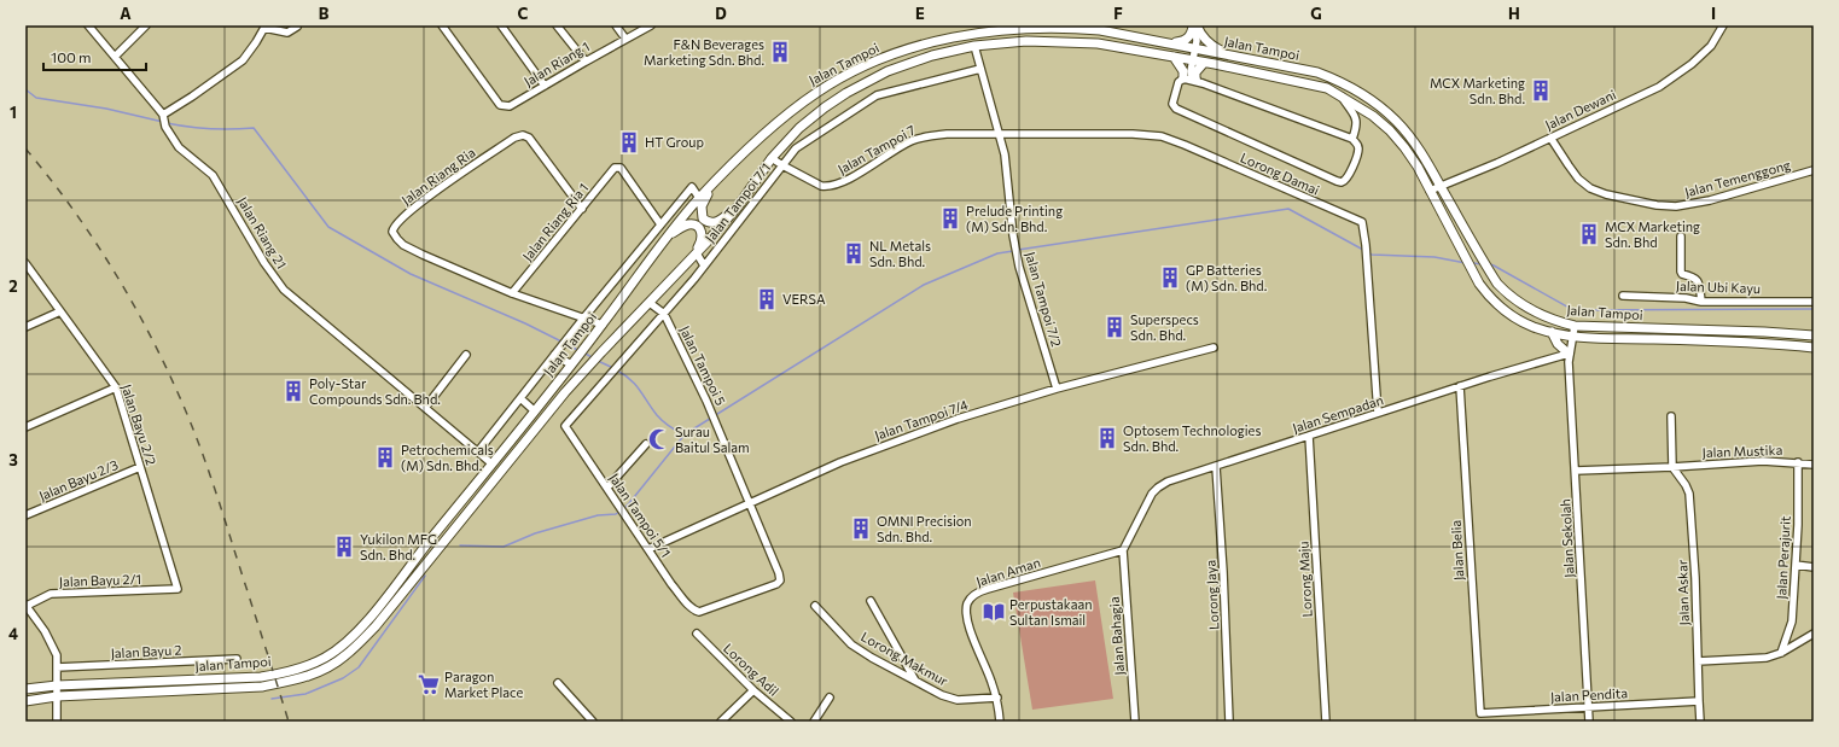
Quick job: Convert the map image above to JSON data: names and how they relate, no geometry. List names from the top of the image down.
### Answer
{
  "streets": {
    "main road": ["Jalan Tampoi"],
    "street": [
      "Jalan Riang 1",
      "Jalan Dewani",
      "Jalan Tampoi 7",
      "Lorong Damai",
      "Jalan Riang Ria",
      "Jalan Temenggong",
      "Jalan Tampoi 7/1",
      "Jalan Riang Ria 1",
      "Jalan Riang 21",
      "Jalan Ubi Kayu",
      "Jalan Tampoi 7/2",
      "Jalan Tampoi 5",
      "Jalan Sempadan",
      "Jalan Tampoi 7/4",
      "Jalan Bayu 2/2",
      "Jalan Mustika",
      "Jalan Bayu 2/3",
      "Jalan Tampoi 5/1",
      "Jalan Sekolah",
      "Jalan Belia",
      "Jalan Perajurit",
      "Jalan Aman",
      "Lorong Maju",
      "Jalan Bayu 2/1",
      "Jalan Askar",
      "Lorong Jaya",
      "Jalan Bahagia",
      "Jalan Bayu 2",
      "Lorong Makmur",
      "Lorong Adil",
      "Jalan Pendita"
    ]
  },
  "crossings": [
    ["Jalan Tampoi", "Jalan Dewani"],
    ["Jalan Tampoi", "Jalan Tampoi 7"],
    ["Jalan Tampoi", "Jalan Riang Ria"],
    ["Jalan Tampoi", "Jalan Riang 21"],
    ["Jalan Tampoi", "Jalan Tampoi 7/2"],
    ["Jalan Tampoi", "Jalan Tampoi 5"],
    ["Jalan Dewani", "Jalan Temenggong"],
    ["Jalan Tampoi 7", "Lorong Damai"],
    ["Jalan Tampoi 7", "Jalan Tampoi 7/1"],
    ["Jalan Tampoi 7", "Jalan Tampoi 7/2"],
    ["Lorong Damai", "Jalan Tampoi 7/2"],
    ["Lorong Damai", "Jalan Sempadan"],
    ["Jalan Riang Ria", "Jalan Riang Ria 1"],
    ["Jalan Tampoi 7/1", "Jalan Tampoi 7/2"],
    ["Jalan Tampoi 7/1", "Jalan Tampoi 5"],
    ["Jalan Tampoi 7/1", "Jalan Tampoi 5/1"],
    ["Jalan Tampoi 7/2", "Jalan Tampoi 7/4"],
    ["Jalan Tampoi 5", "Jalan Tampoi 7/4"],
    ["Jalan Tampoi 5", "Jalan Tampoi 5/1"],
    ["Jalan Sempadan", "Jalan Sekolah"],
    ["Jalan Sempadan", "Jalan Belia"],
    ["Jalan Sempadan", "Jalan Aman"],
    ["Jalan Sempadan", "Lorong Maju"],
    ["Jalan Sempadan", "Lorong Jaya"],
    ["Jalan Sempadan", "Jalan Bahagia"],
    ["Jalan Tampoi 7/4", "Jalan Tampoi 5/1"],
    ["Jalan Bayu 2/2", "Jalan Bayu 2/3"],
    ["Jalan Bayu 2/2", "Jalan Bayu 2/1"],
    ["Jalan Mustika", "Jalan Perajurit"],
    ["Jalan Mustika", "Jalan Askar"],
    ["Jalan Sekolah", "Jalan Pendita"],
    ["Jalan Belia", "Jalan Pendita"],
    ["Jalan Aman", "Jalan Bahagia"],
    ["Jalan Aman", "Lorong Makmur"],
    ["Jalan Askar", "Jalan Pendita"]
  ],
  "places": {
    "building": [
      "F&N Beverages Marketing Sdn. Bhd.",
      "MCX Marketing Sdn. Bhd.",
      "HT Group",
      "Prelude Printing (M) Sdn. Bhd.",
      "MCX Marketing Sdn. Bhd",
      "NL Metals Sdn. Bhd.",
      "GP Batteries (M) Sdn. Bhd.",
      "VERSA",
      "Superspecs Sdn. Bhd.",
      "Poly-Star Compounds Sdn. Bhd.",
      "Optosem Technologies Sdn. Bhd.",
      "Petrochemicals (M) Sdn. Bhd.",
      "OMNI Precision Sdn. Bhd.",
      "Yukilon MFG Sdn. Bhd."
    ],
    "mosque": ["Surau Baitul Salam"],
    "library": ["Perpustakaan Sultan Ismail"],
    "supermarket": ["Paragon Market Place"]
  },
  "scale_bar": "100 m",
  "grid": {
    "columns": [
      "A",
      "B",
      "C",
      "D",
      "E",
      "F",
      "G",
      "H",
      "I"
    ],
    "rows": [
      "1",
      "2",
      "3",
      "4"
    ]
  }
}
